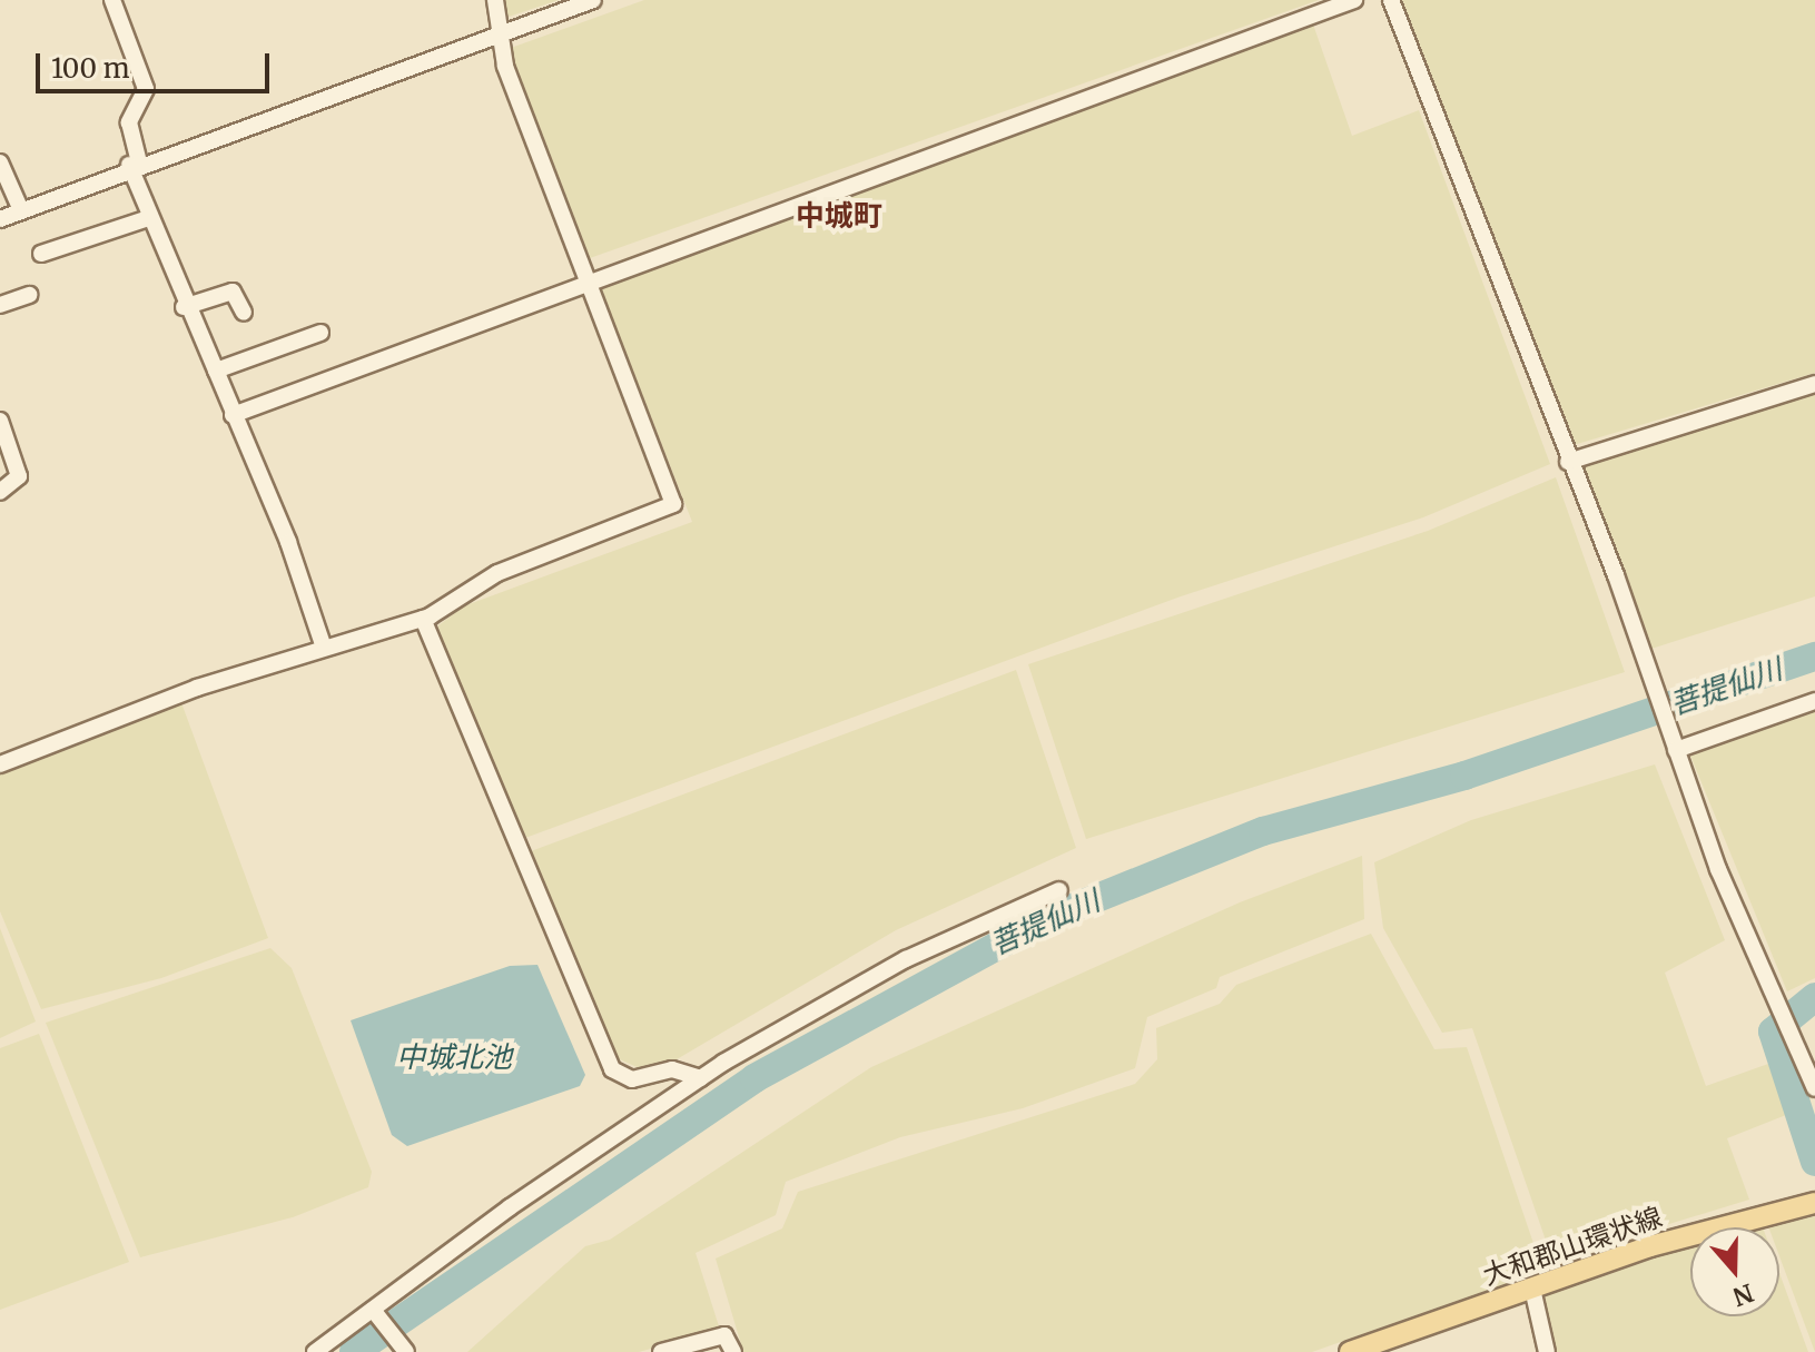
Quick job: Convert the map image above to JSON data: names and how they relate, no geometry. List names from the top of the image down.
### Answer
{
  "streets": {
    "main road": ["大和郡山環状線"]
  },
  "districts": ["中城町"],
  "water": ["菩提仙川", "中城北池"],
  "scale_bar": "100 m",
  "north": "bottom"
}
